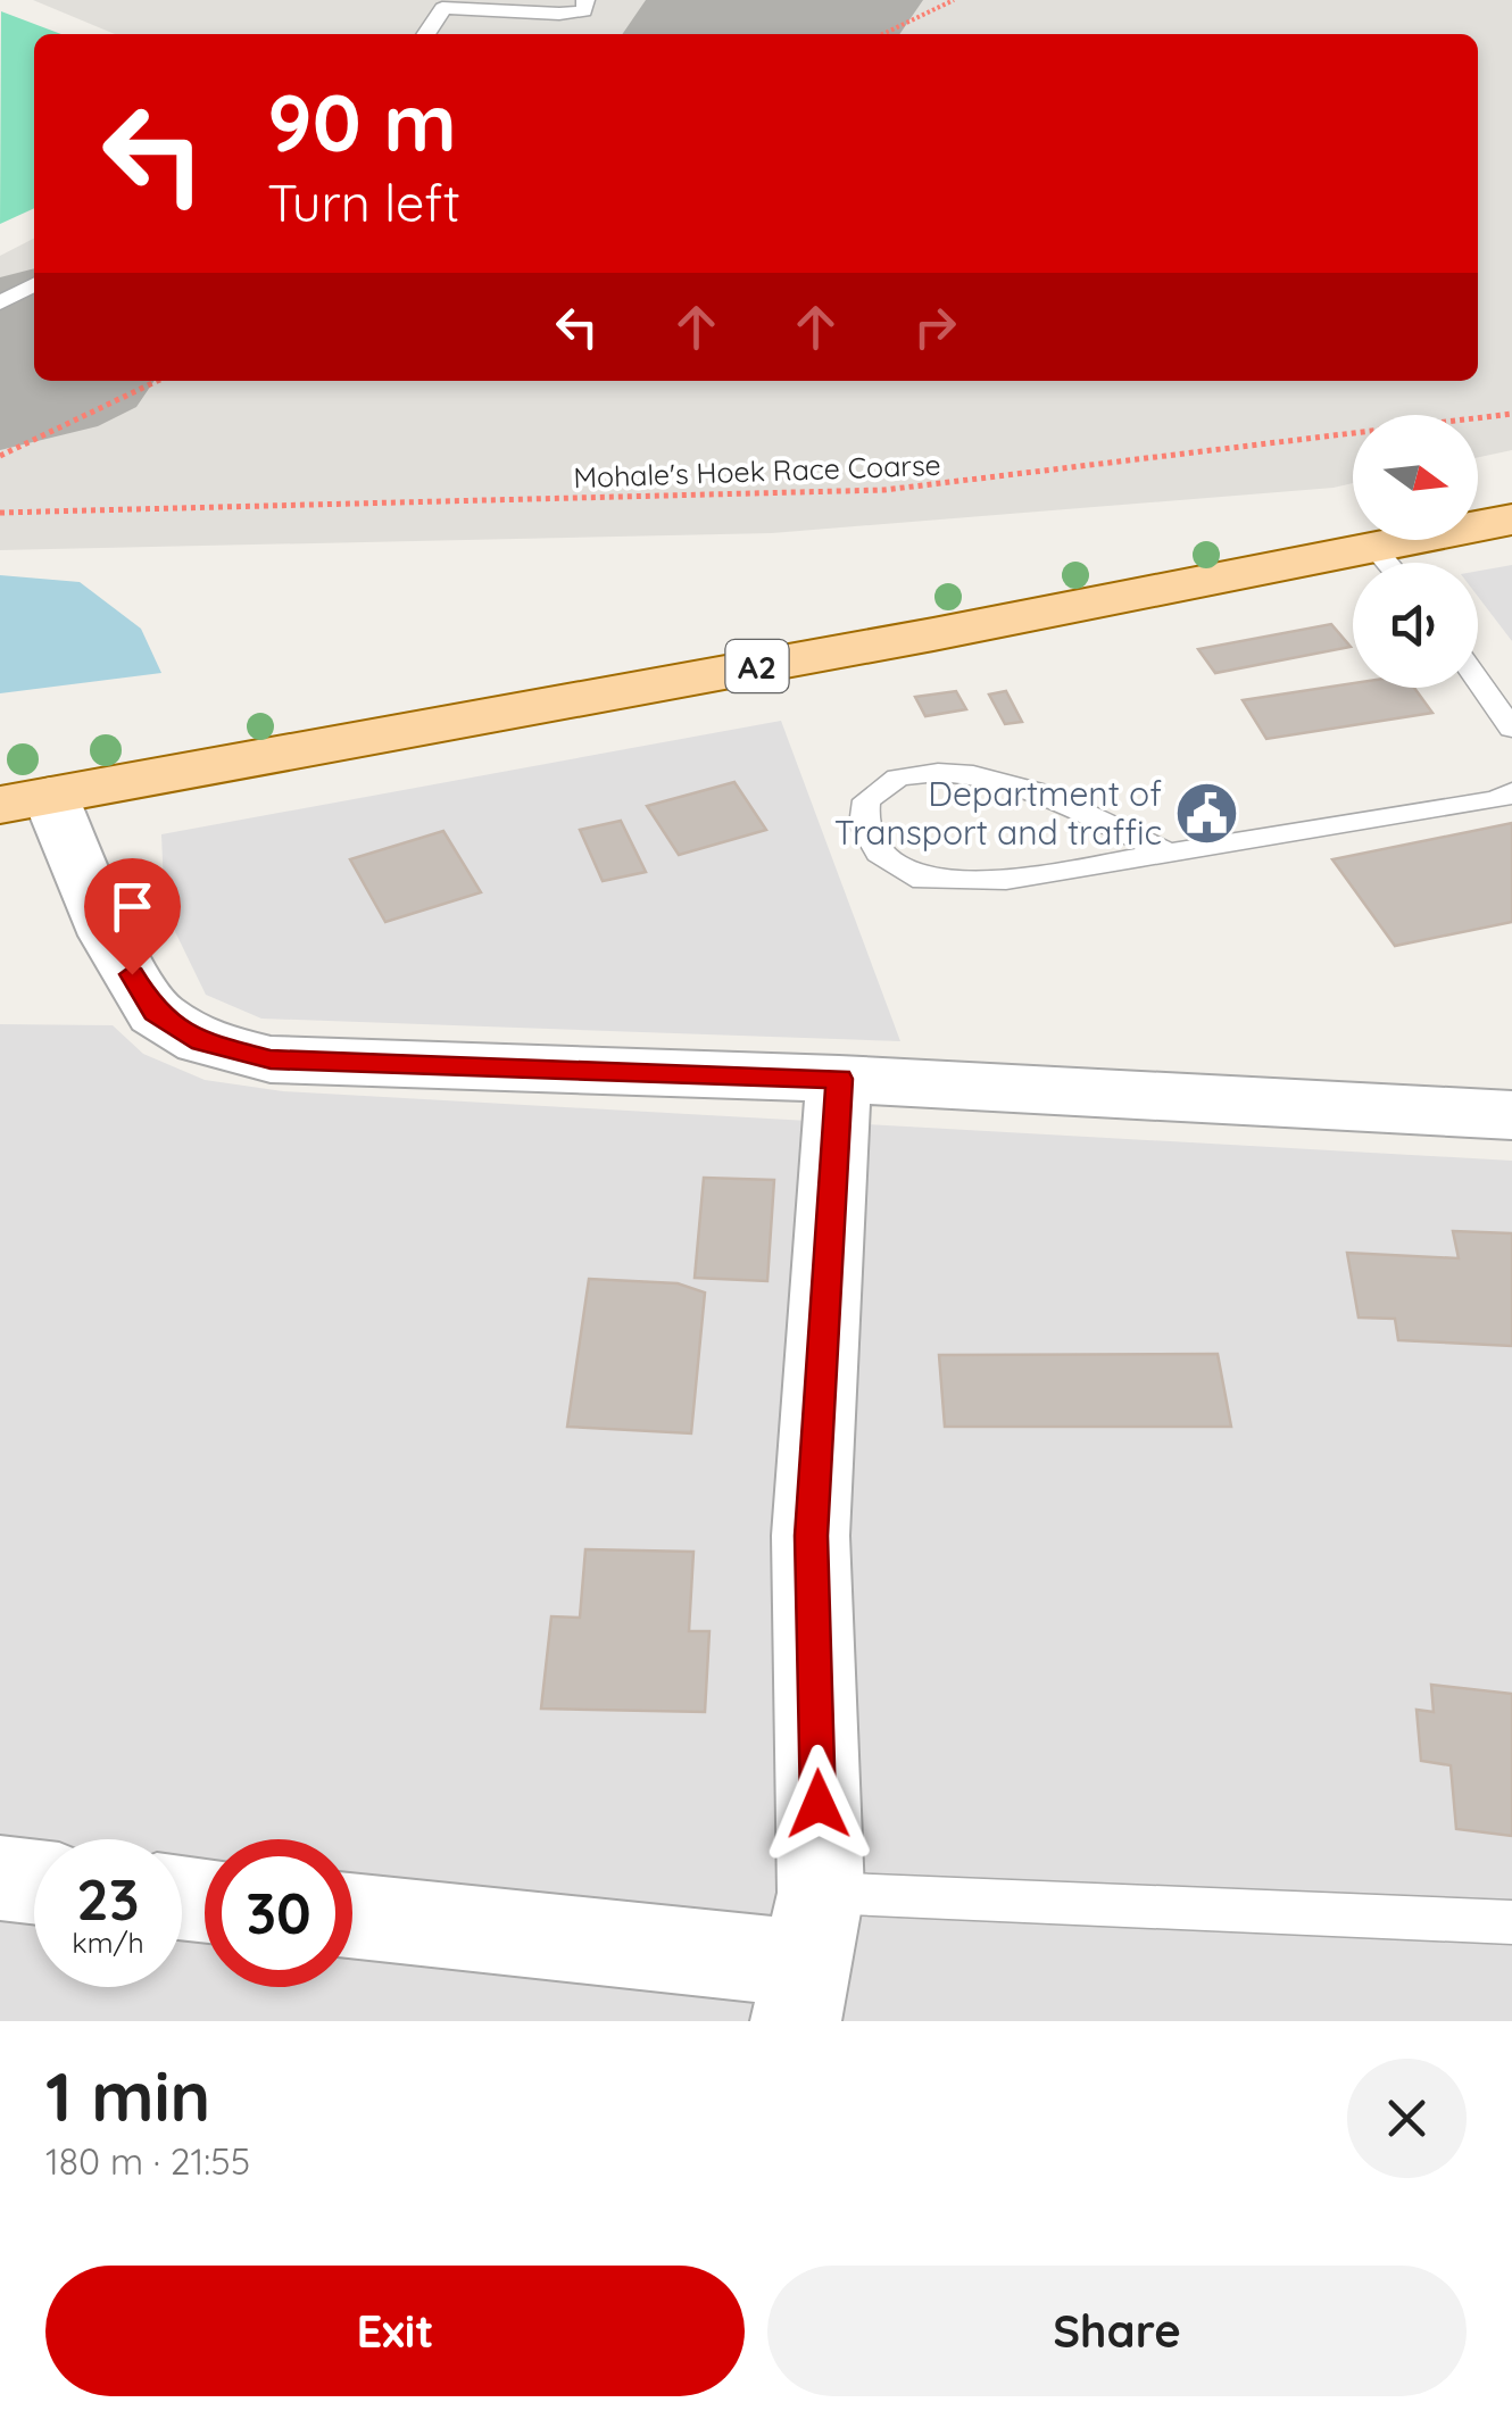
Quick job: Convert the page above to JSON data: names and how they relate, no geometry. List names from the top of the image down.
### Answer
{
  "streets": {
    "main road": ["A2"],
    "path": ["Mohale's Hoek Race Coarse"]
  },
  "places": {
    "public building": ["Department of Transport and traffic"]
  },
  "north": "right",
  "page": {
    "turn": ["90 m", "Turn left"],
    "speed": "23 km/h",
    "limit": "30",
    "heading": ["1 min", "180 m · 21:55"],
    "buttons": ["Exit", "Share"]
  }
}
